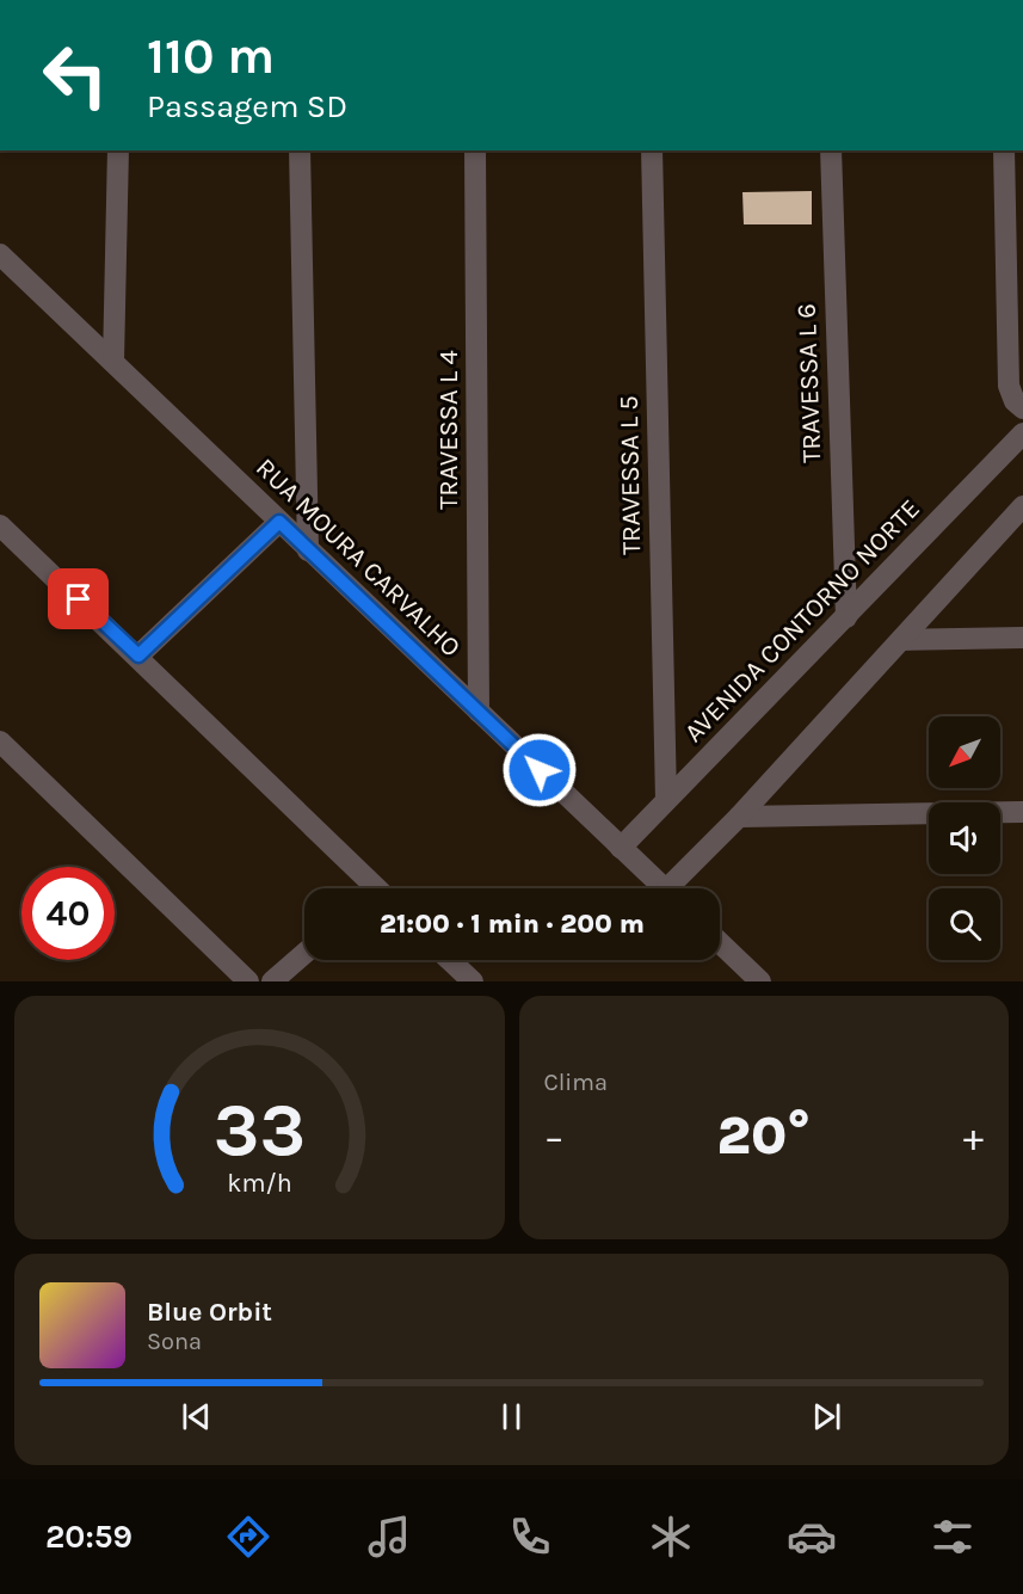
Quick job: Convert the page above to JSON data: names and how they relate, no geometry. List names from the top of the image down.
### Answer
{
  "streets": {
    "street": [
      "TRAVESSA L 6",
      "TRAVESSA L 4",
      "TRAVESSA L 5",
      "RUA MOURA CARVALHO",
      "AVENIDA CONTORNO NORTE"
    ]
  },
  "crossings": [
    ["TRAVESSA L 6", "AVENIDA CONTORNO NORTE"],
    ["TRAVESSA L 4", "RUA MOURA CARVALHO"],
    ["TRAVESSA L 5", "AVENIDA CONTORNO NORTE"],
    ["RUA MOURA CARVALHO", "AVENIDA CONTORNO NORTE"]
  ],
  "north": "bottom left",
  "page": {
    "turn": ["110 m", "Passagem SD"],
    "limit": "40",
    "trip": "21:00 · 1 min · 200 m",
    "tile": "Clima",
    "heat": ["−", "20°", "+"],
    "song": ["Blue Orbit", "Sona"],
    "tabs": "20:59",
    "gauge": ["33", "km/h"]
  }
}
